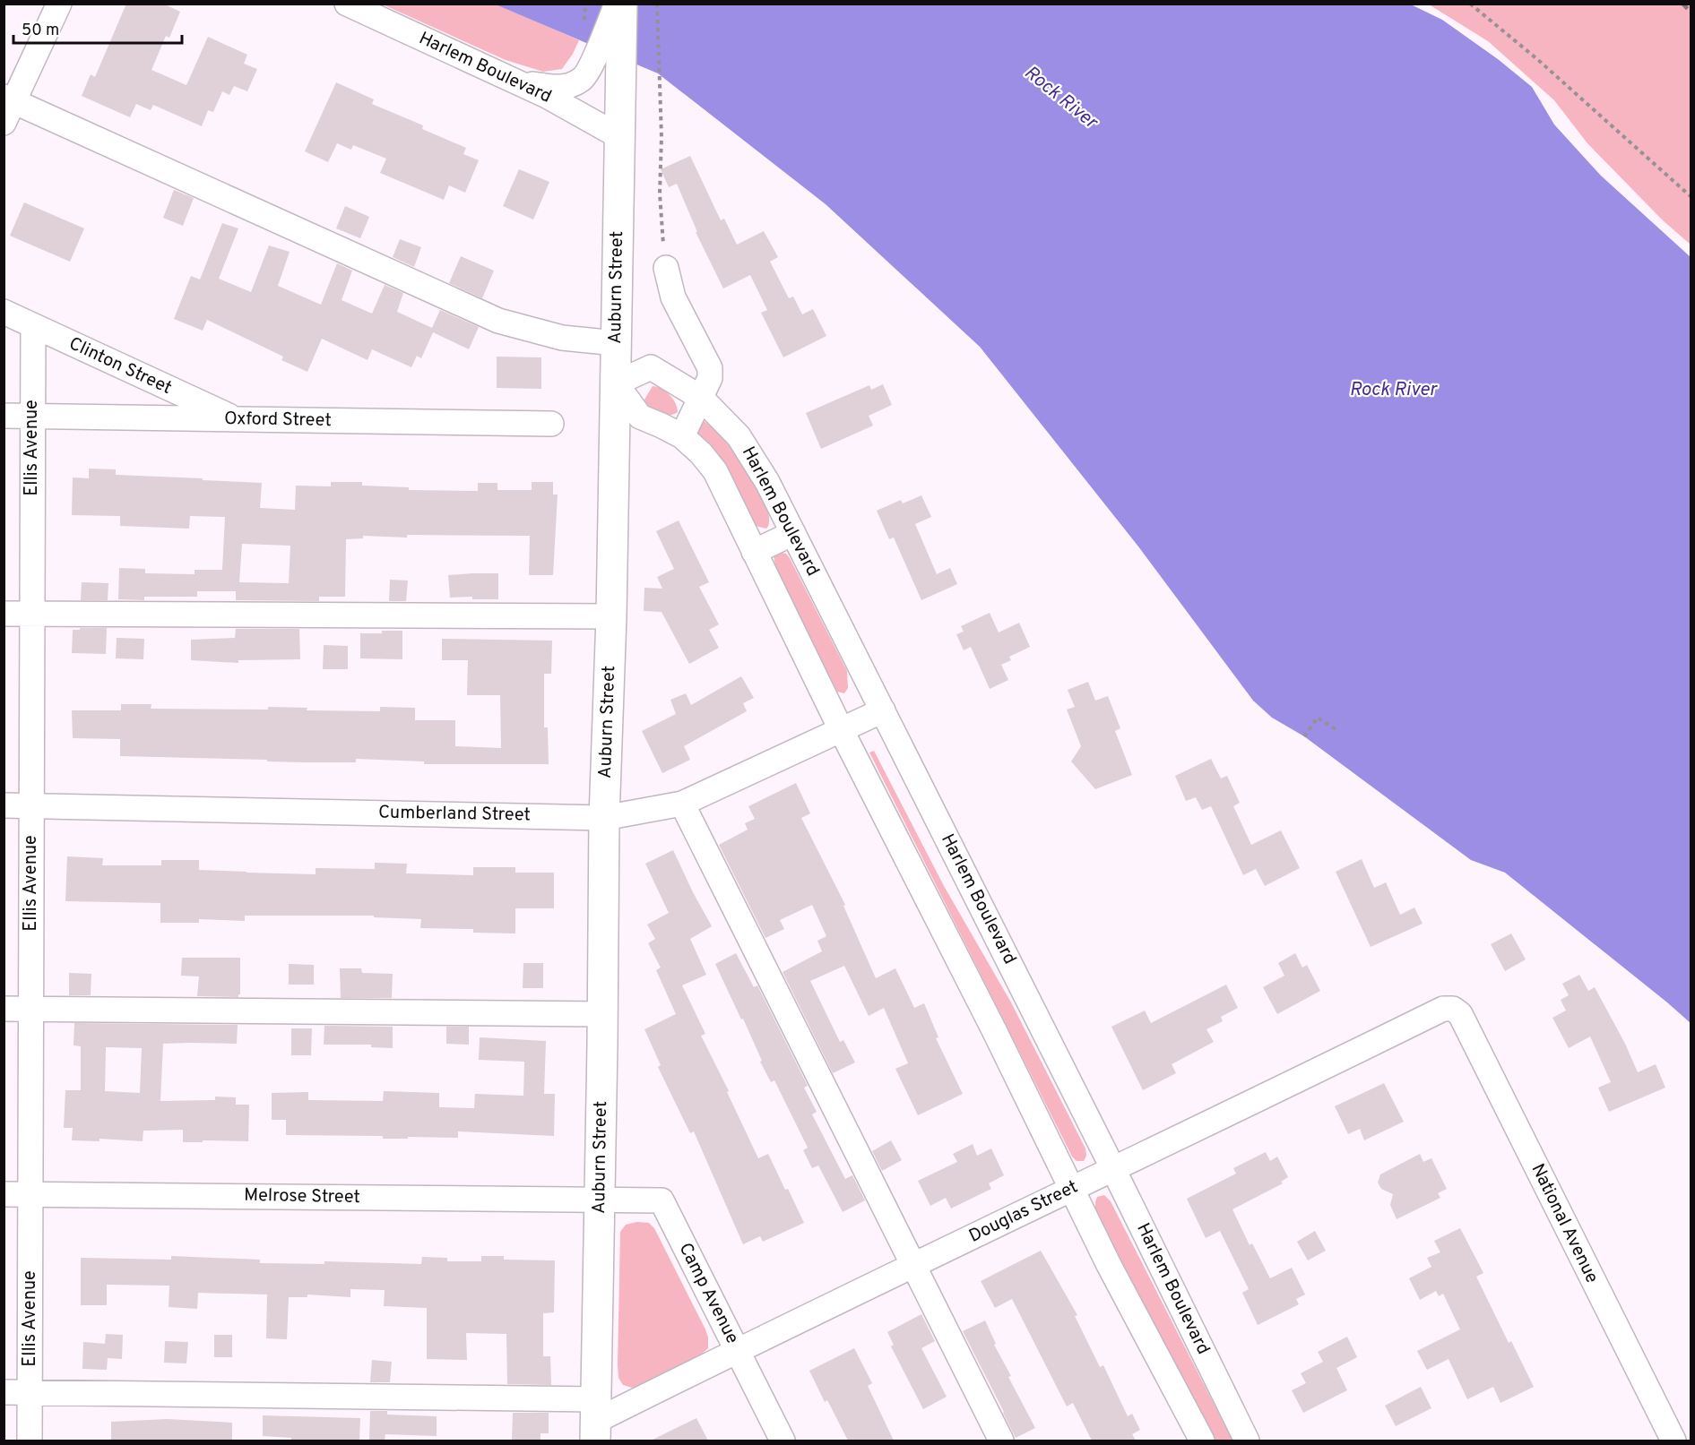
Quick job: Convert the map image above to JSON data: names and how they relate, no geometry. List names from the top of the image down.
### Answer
{
  "streets": {
    "main road": ["Auburn Street"],
    "street": [
      "Harlem Boulevard",
      "Clinton Street",
      "Oxford Street",
      "Ellis Avenue",
      "Cumberland Street",
      "Melrose Street",
      "Douglas Street",
      "National Avenue",
      "Camp Avenue"
    ]
  },
  "crossings": [
    ["Harlem Boulevard", "Auburn Street"],
    ["Harlem Boulevard", "Cumberland Street"],
    ["Harlem Boulevard", "Douglas Street"],
    ["Auburn Street", "Cumberland Street"],
    ["Auburn Street", "Melrose Street"],
    ["Auburn Street", "Douglas Street"],
    ["Auburn Street", "Camp Avenue"],
    ["Clinton Street", "Oxford Street"],
    ["Clinton Street", "Ellis Avenue"],
    ["Oxford Street", "Ellis Avenue"],
    ["Ellis Avenue", "Cumberland Street"],
    ["Ellis Avenue", "Melrose Street"],
    ["Melrose Street", "Camp Avenue"],
    ["Douglas Street", "National Avenue"],
    ["Douglas Street", "Camp Avenue"]
  ],
  "water": ["Rock River"],
  "scale_bar": "50 m"
}
